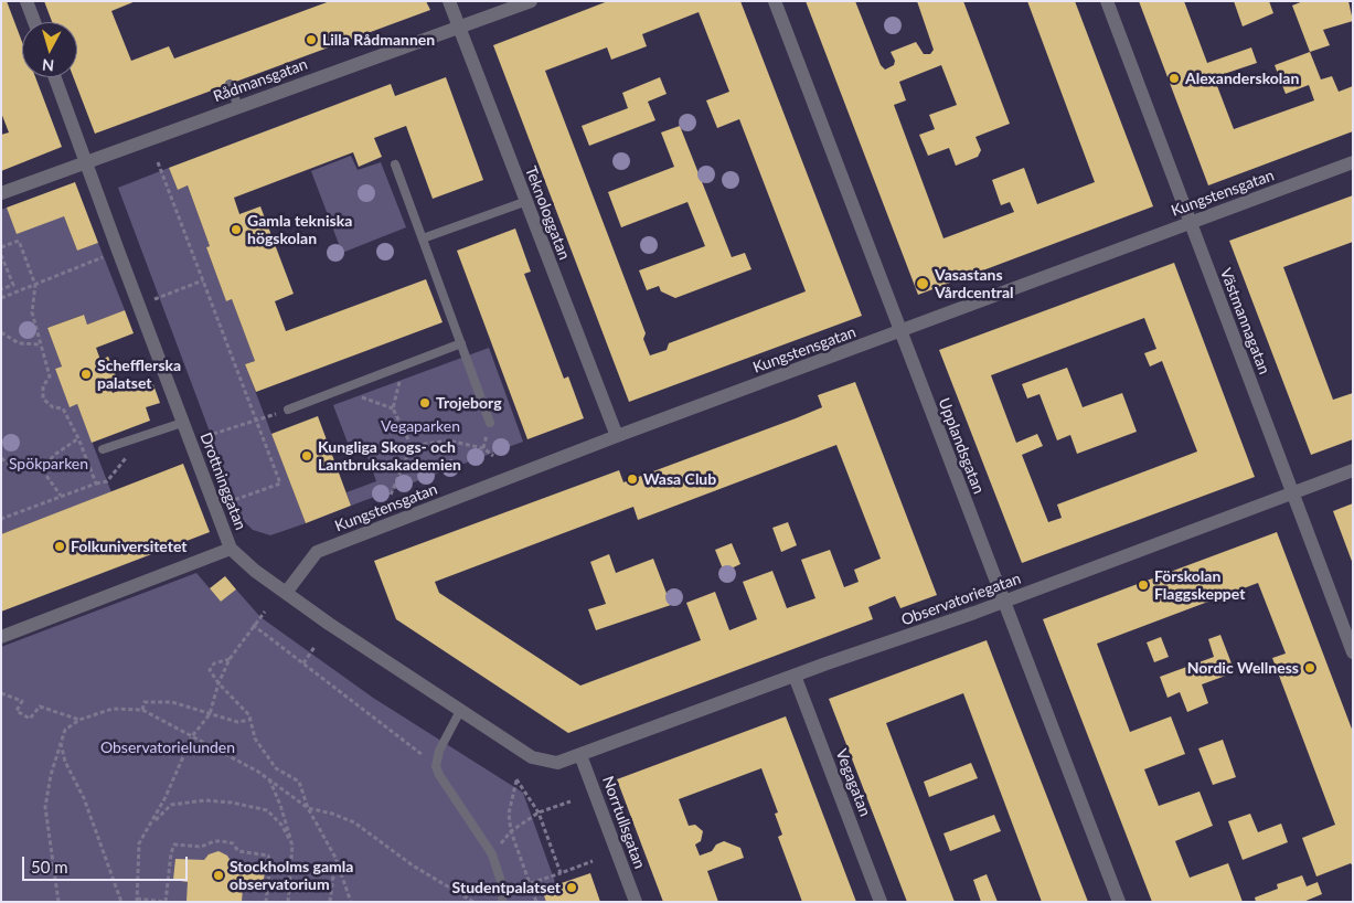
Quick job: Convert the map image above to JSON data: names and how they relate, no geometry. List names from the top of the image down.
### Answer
{
  "streets": {
    "street": [
      "Rådmansgatan",
      "Kungstensgatan",
      "Teknologgatan",
      "Västmannagatan",
      "Upplandsgatan",
      "Drottninggatan",
      "Observatoriegatan",
      "Vegagatan",
      "Norrtullsgatan"
    ]
  },
  "crossings": [
    ["Rådmansgatan", "Teknologgatan"],
    ["Rådmansgatan", "Drottninggatan"],
    ["Kungstensgatan", "Teknologgatan"],
    ["Kungstensgatan", "Västmannagatan"],
    ["Kungstensgatan", "Upplandsgatan"],
    ["Kungstensgatan", "Drottninggatan"],
    ["Västmannagatan", "Observatoriegatan"],
    ["Upplandsgatan", "Observatoriegatan"],
    ["Drottninggatan", "Observatoriegatan"],
    ["Drottninggatan", "Norrtullsgatan"],
    ["Observatoriegatan", "Vegagatan"],
    ["Observatoriegatan", "Norrtullsgatan"]
  ],
  "parks": ["Vegaparken", "Spökparken", "Observatorielunden"],
  "places": [
    "Lilla Rådmannen",
    "Alexanderskolan",
    "Gamla tekniska högskolan",
    "Vasastans Vårdcentral",
    "Schefflerska palatset",
    "Trojeborg",
    "Kungliga Skogs- och Lantbruksakademien",
    "Wasa Club",
    "Folkuniversitetet",
    "Förskolan Flaggskeppet",
    "Nordic Wellness",
    "Stockholms gamla observatorium",
    "Studentpalatset"
  ],
  "scale_bar": "50 m",
  "north": "bottom"
}
